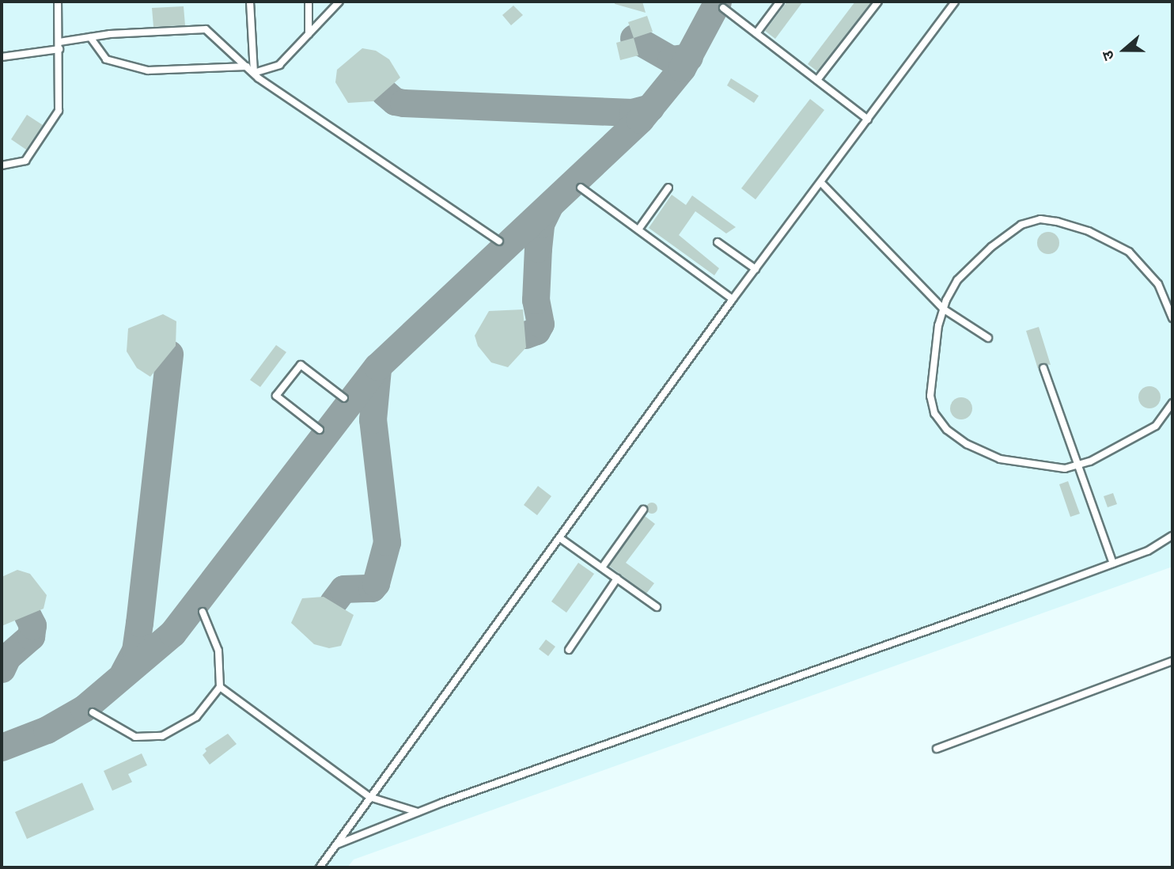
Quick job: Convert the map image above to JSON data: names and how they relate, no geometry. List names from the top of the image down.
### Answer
{
  "north": "left"
}
